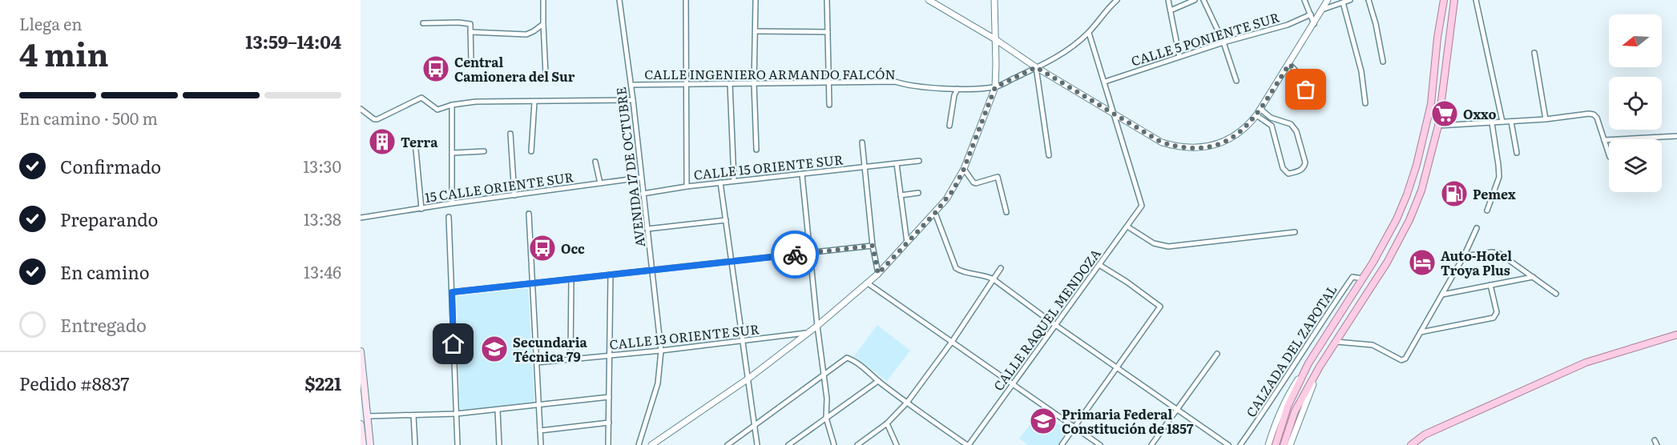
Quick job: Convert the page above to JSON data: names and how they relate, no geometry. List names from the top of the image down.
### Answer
{
  "streets": {
    "street": [
      "CALLE 5 PONIENTE SUR",
      "CALLE INGENIERO ARMANDO FALCÓN",
      "CALLE 15 ORIENTE SUR",
      "AVENIDA 17 DE OCTUBRE",
      "15 CALLE ORIENTE SUR",
      "CALLE RAQUEL MENDOZA",
      "CALLE 13 ORIENTE SUR",
      "CALZADA DEL ZAPOTAL"
    ]
  },
  "crossings": [
    ["CALLE INGENIERO ARMANDO FALCÓN", "AVENIDA 17 DE OCTUBRE"],
    ["CALLE 15 ORIENTE SUR", "AVENIDA 17 DE OCTUBRE"],
    ["AVENIDA 17 DE OCTUBRE", "15 CALLE ORIENTE SUR"],
    ["AVENIDA 17 DE OCTUBRE", "CALLE 13 ORIENTE SUR"]
  ],
  "places": {
    "bus stop": ["Central Camionera del Sur", "Occ"],
    "supermarket": ["Oxxo"],
    "building": ["Terra"],
    "fuel station": ["Pemex"],
    "hotel": ["Auto-Hotel Troya Plus"],
    "school or university": ["Secundaria Técnica 79", "Primaria Federal Constitución de 1857"]
  },
  "north": "left",
  "page": {
    "heading": ["4 min", "Llega en", "13:59–14:04"],
    "panel": ["Pedido #8837", "$221"],
    "bar": "En camino · 500 m",
    "list": [
      ["Confirmado", "13:30"],
      ["Preparando", "13:38"],
      ["En camino", "13:46"],
      "Entregado"
    ]
  }
}
